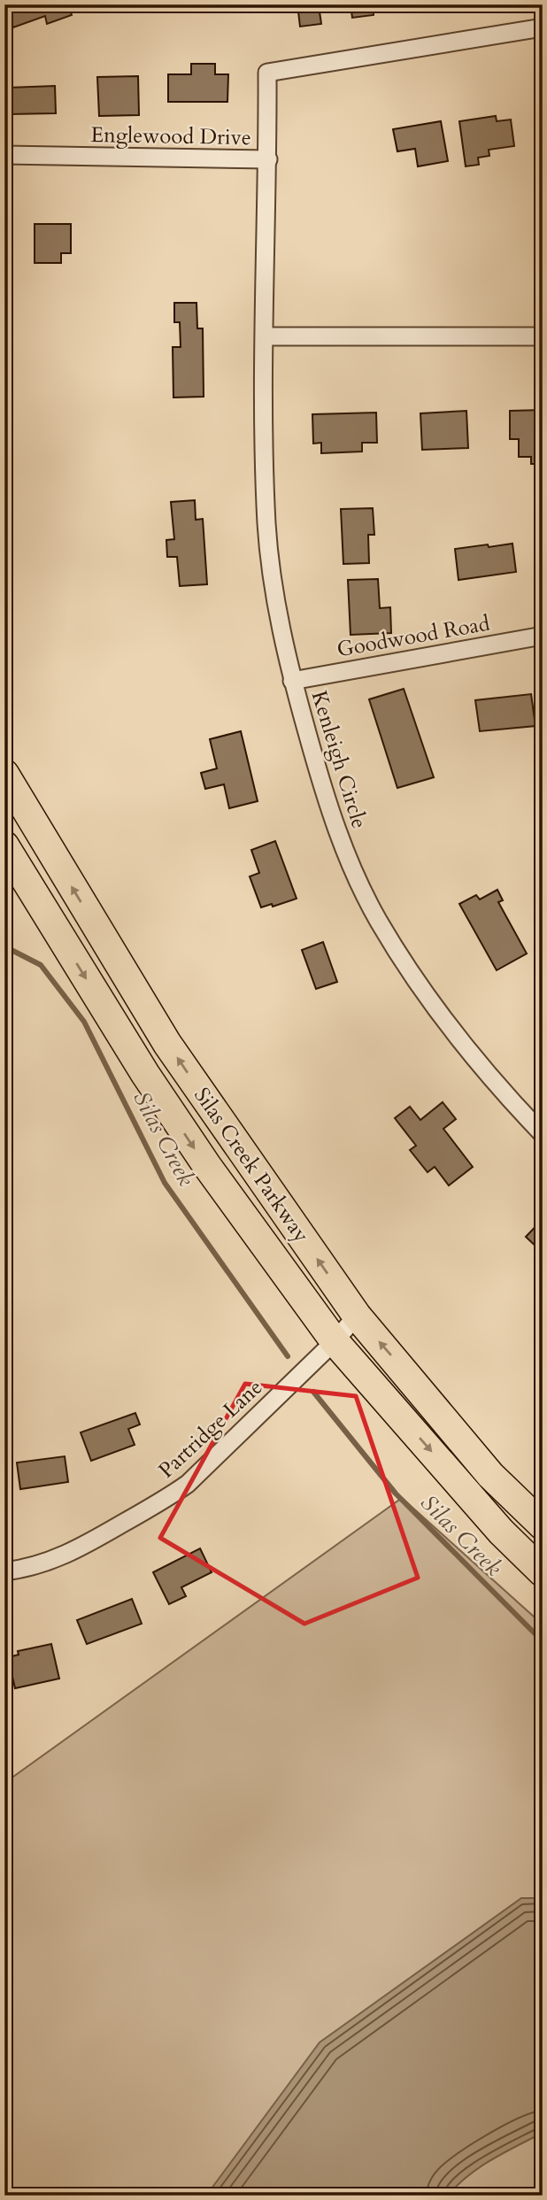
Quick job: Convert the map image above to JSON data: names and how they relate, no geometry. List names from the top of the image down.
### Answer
{
  "streets": {
    "main road": ["Silas Creek Parkway"],
    "street": [
      "Englewood Drive",
      "Goodwood Road",
      "Kenleigh Circle",
      "Partridge Lane"
    ]
  },
  "crossings": [
    ["Englewood Drive", "Kenleigh Circle"],
    ["Goodwood Road", "Kenleigh Circle"],
    ["Silas Creek Parkway", "Partridge Lane"]
  ],
  "water": ["Silas Creek"]
}
